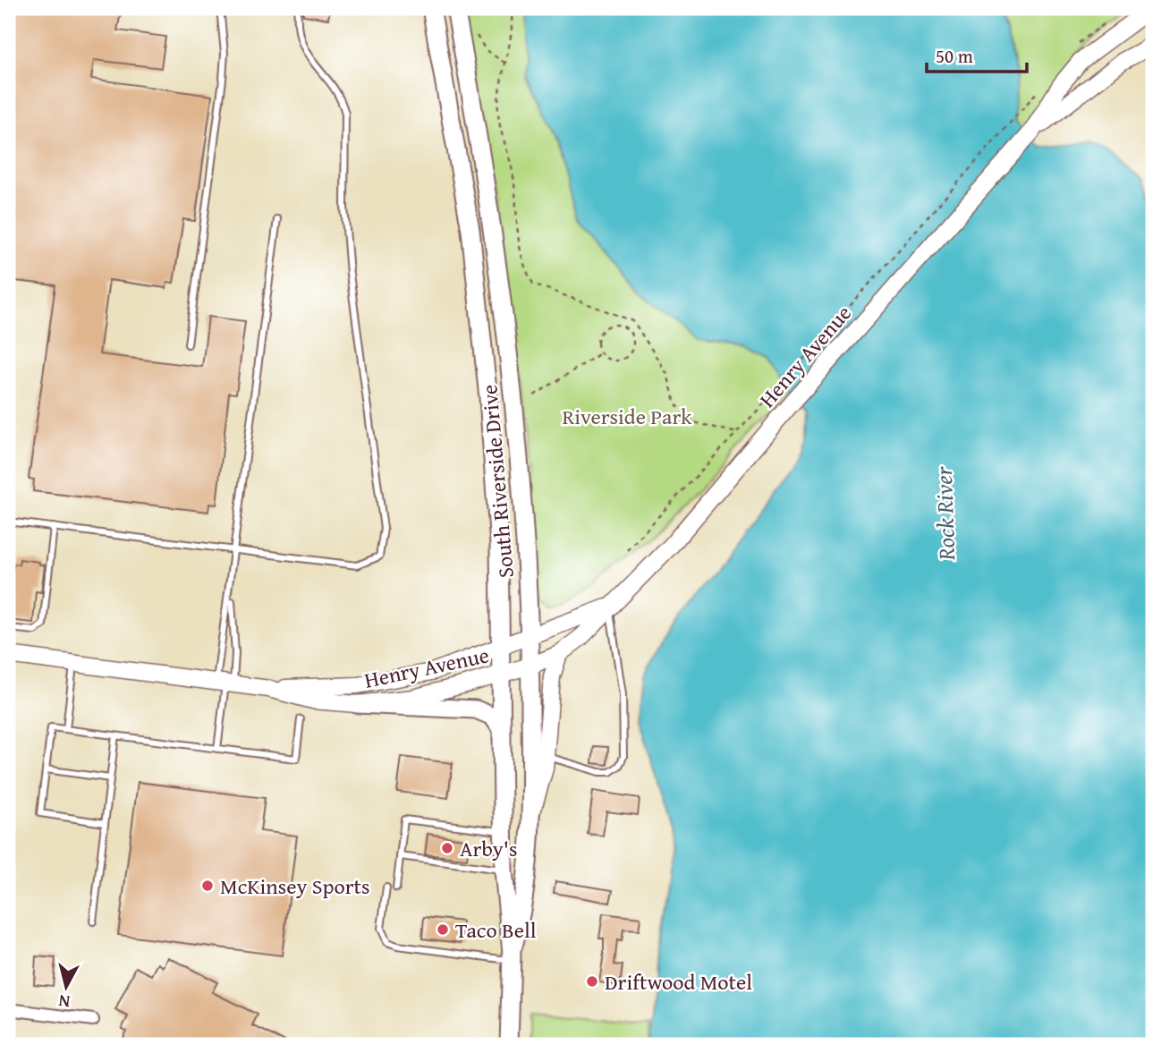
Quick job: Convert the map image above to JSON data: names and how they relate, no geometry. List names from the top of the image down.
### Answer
{
  "streets": {
    "main road": ["South Riverside Drive"],
    "street": ["Henry Avenue"]
  },
  "crossings": [
    ["Henry Avenue", "South Riverside Drive"]
  ],
  "water": ["Rock River"],
  "parks": ["Riverside Park"],
  "places": [
    "Arby's",
    "McKinsey Sports",
    "Taco Bell",
    "Driftwood Motel"
  ],
  "scale_bar": "50 m",
  "north": "bottom"
}
